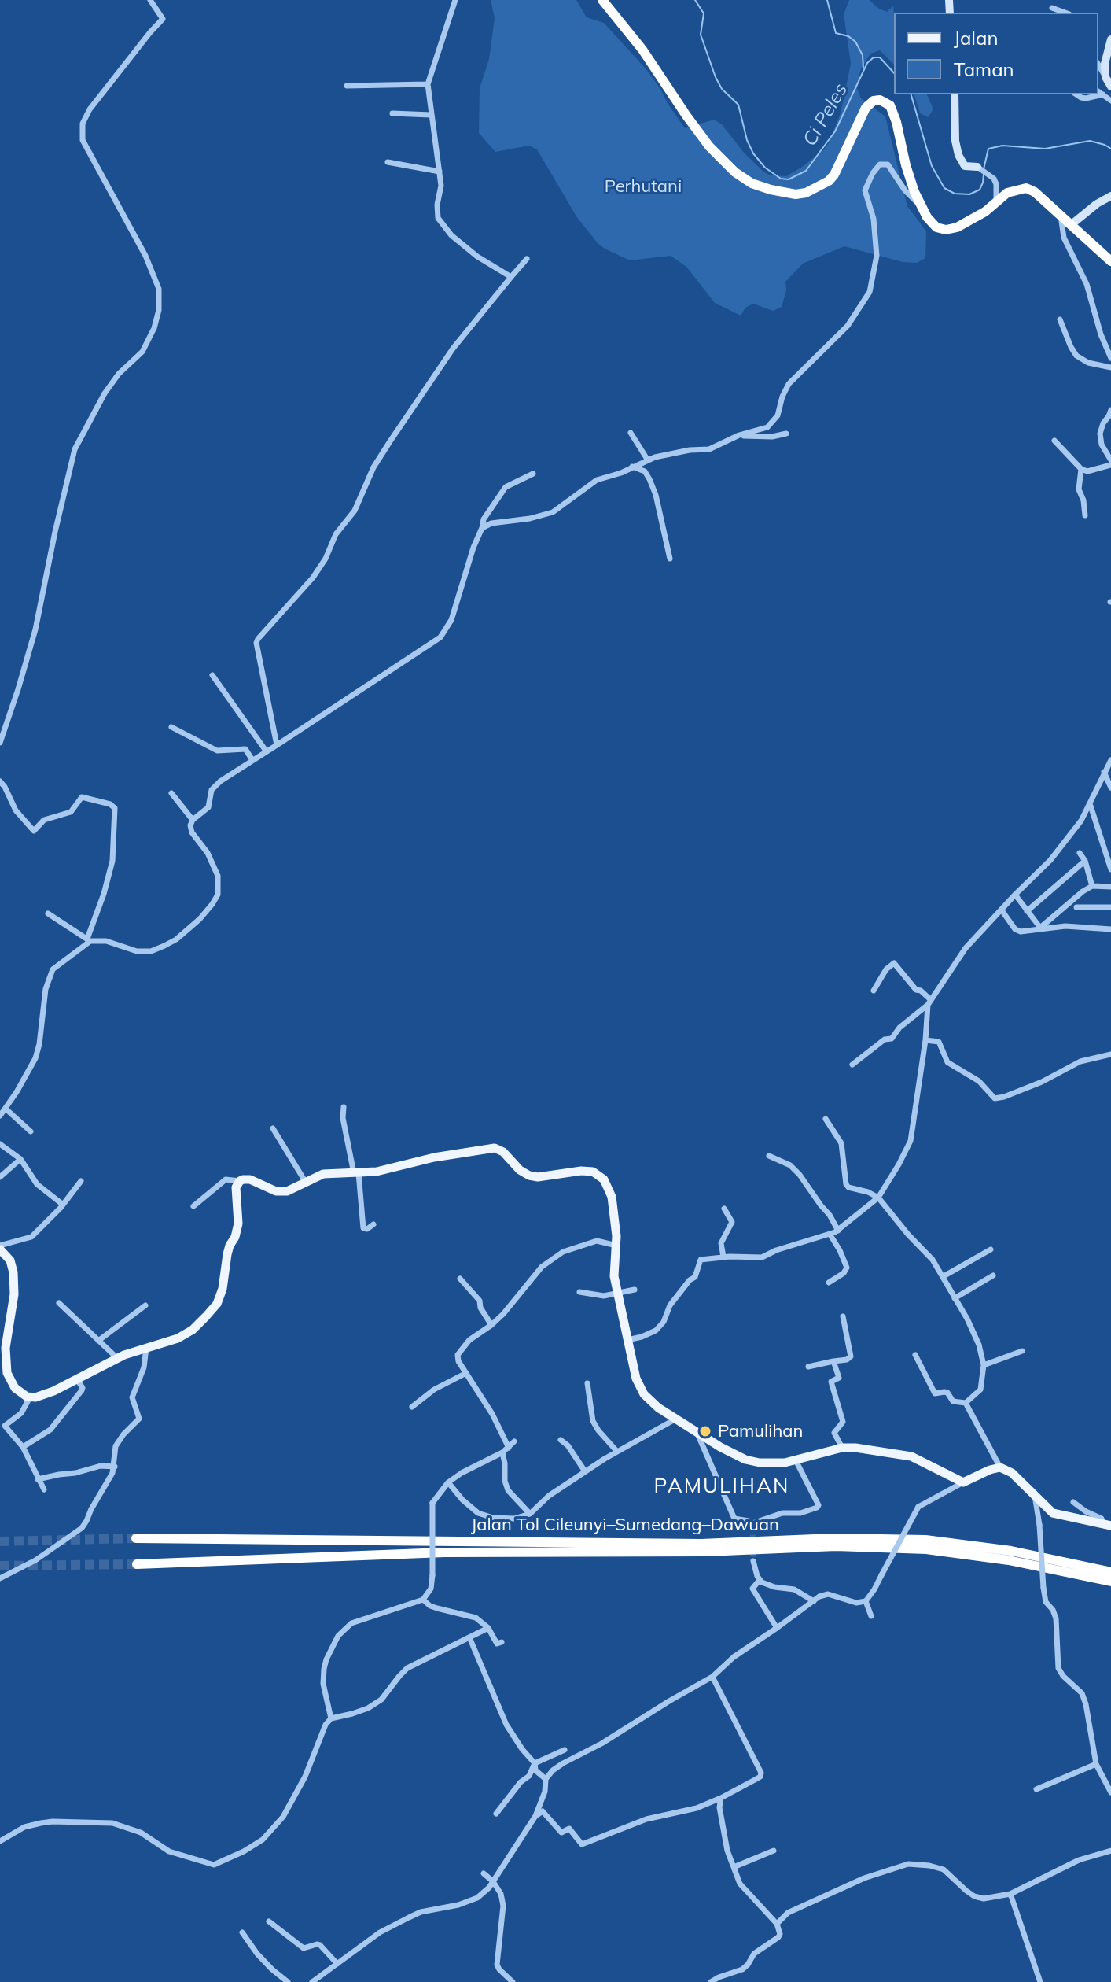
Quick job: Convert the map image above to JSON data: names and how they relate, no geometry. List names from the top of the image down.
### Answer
{
  "streets": {
    "highway": ["Jalan Tol Cileunyi–Sumedang–Dawuan"]
  },
  "districts": ["PAMULIHAN"],
  "water": ["Ci Peles"],
  "parks": ["Perhutani"],
  "places": ["Pamulihan"],
  "legend": ["Jalan", "Taman"]
}
